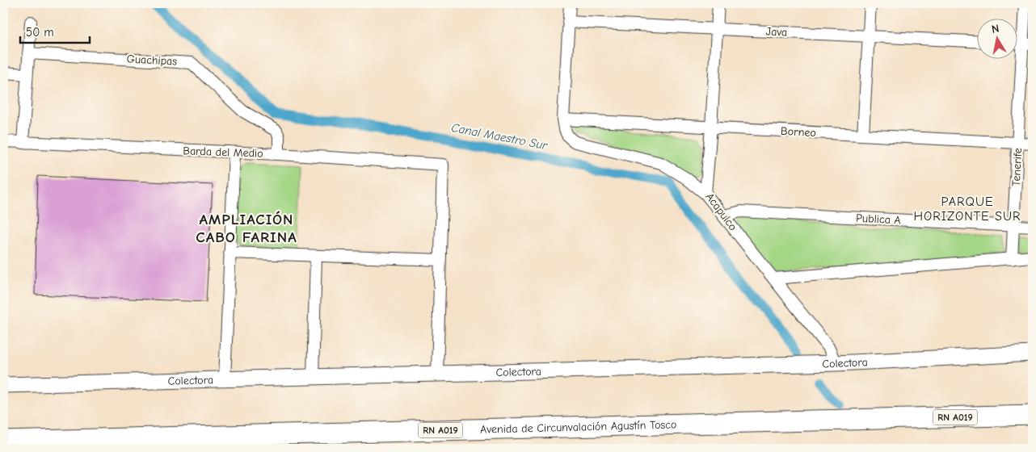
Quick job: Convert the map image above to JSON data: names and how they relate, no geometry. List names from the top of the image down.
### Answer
{
  "streets": {
    "highway": ["RN A019", "Avenida de Circunvalación Agustín Tosco"],
    "street": [
      "Java",
      "Guachipas",
      "Borneo",
      "Barda del Medio",
      "Tenerife",
      "Acapulco",
      "Publica A",
      "Colectora"
    ]
  },
  "crossings": [
    ["Java", "Acapulco"],
    ["Guachipas", "Barda del Medio"],
    ["Borneo", "Tenerife"],
    ["Borneo", "Acapulco"],
    ["Tenerife", "Publica A"],
    ["Acapulco", "Publica A"],
    ["Acapulco", "Colectora"]
  ],
  "districts": ["PARQUE HORIZONTE SUR", "AMPLIACIÓN CABO FARINA"],
  "water": ["Canal Maestro Sur"],
  "scale_bar": "50 m",
  "north": "top"
}
